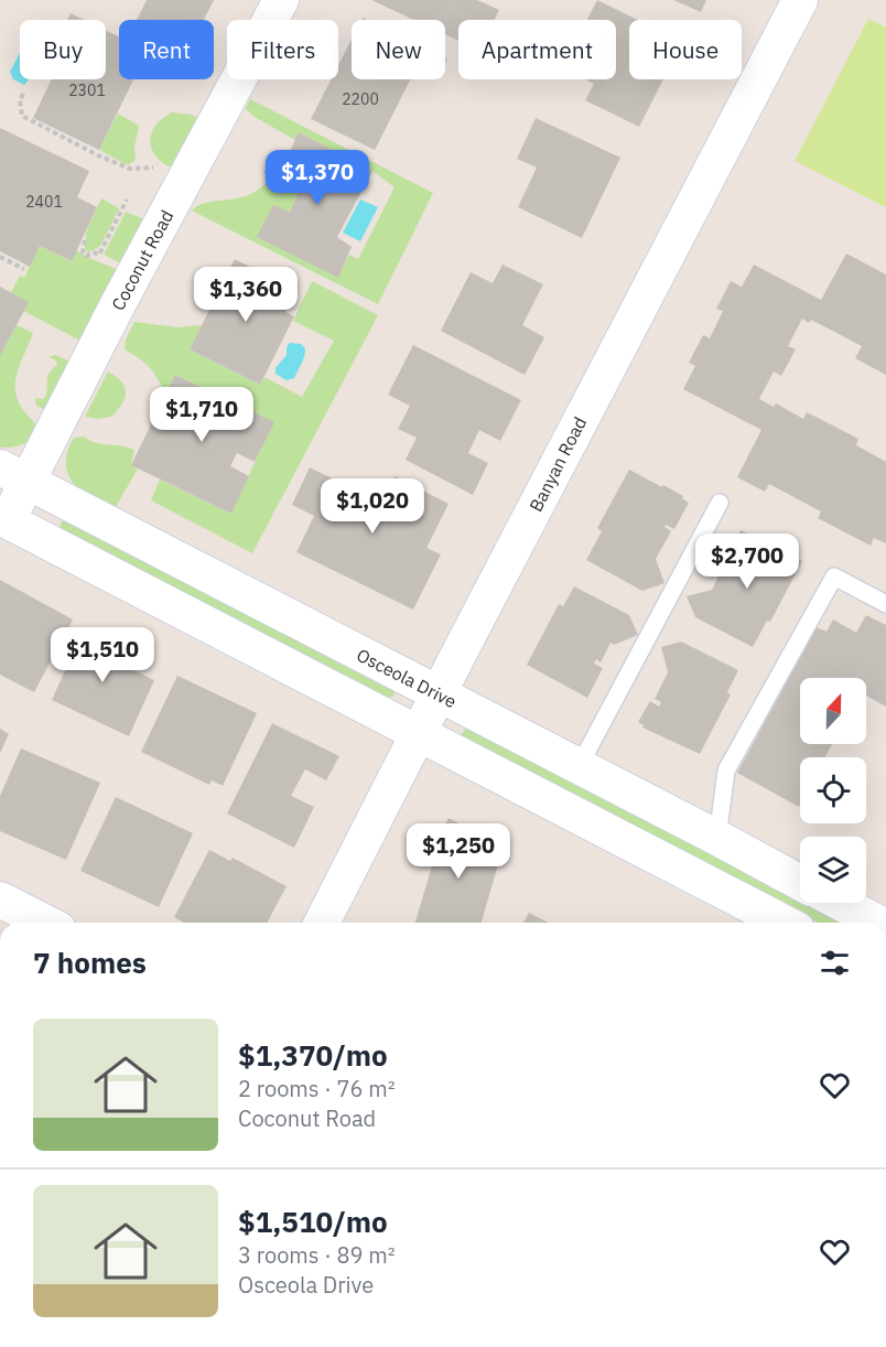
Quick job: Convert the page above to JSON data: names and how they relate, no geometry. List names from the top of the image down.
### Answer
{
  "streets": {
    "street": ["Coconut Road", "Banyan Road", "Osceola Drive"]
  },
  "crossings": [
    ["Coconut Road", "Osceola Drive"],
    ["Banyan Road", "Osceola Drive"]
  ],
  "house_numbers": ["2301", "2200", "2401"],
  "north": "top",
  "page": {
    "chip": [
      "Buy",
      "Rent",
      "Filters",
      "New",
      "Apartment",
      "House"
    ],
    "price": [
      "$1,370",
      "$1,360",
      "$1,710",
      "$1,020",
      "$2,700",
      "$1,510",
      "$1,250"
    ],
    "heading": "7 homes",
    "list": [
      {
        "name": "$1,370/mo",
        "note": "2 rooms · 76 m² · Coconut Road"
      },
      {
        "name": "$1,510/mo",
        "note": "3 rooms · 89 m² · Osceola Drive"
      }
    ]
  }
}
